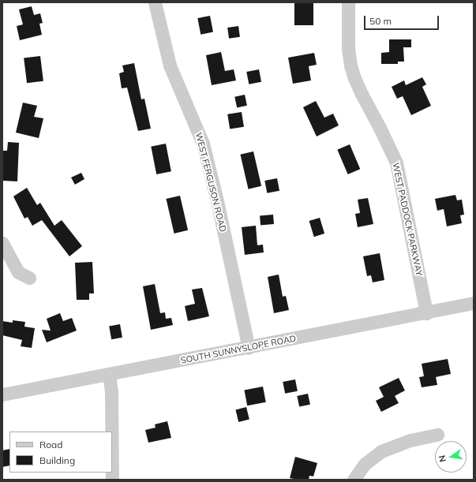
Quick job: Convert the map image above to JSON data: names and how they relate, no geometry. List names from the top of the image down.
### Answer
{
  "streets": {
    "street": ["WEST FERGUSON ROAD", "WEST PADDOCK PARKWAY", "SOUTH SUNNYSLOPE ROAD"]
  },
  "crossings": [
    ["WEST FERGUSON ROAD", "SOUTH SUNNYSLOPE ROAD"],
    ["WEST PADDOCK PARKWAY", "SOUTH SUNNYSLOPE ROAD"]
  ],
  "legend": ["Road", "Building"],
  "scale_bar": "50 m",
  "north": "left"
}
